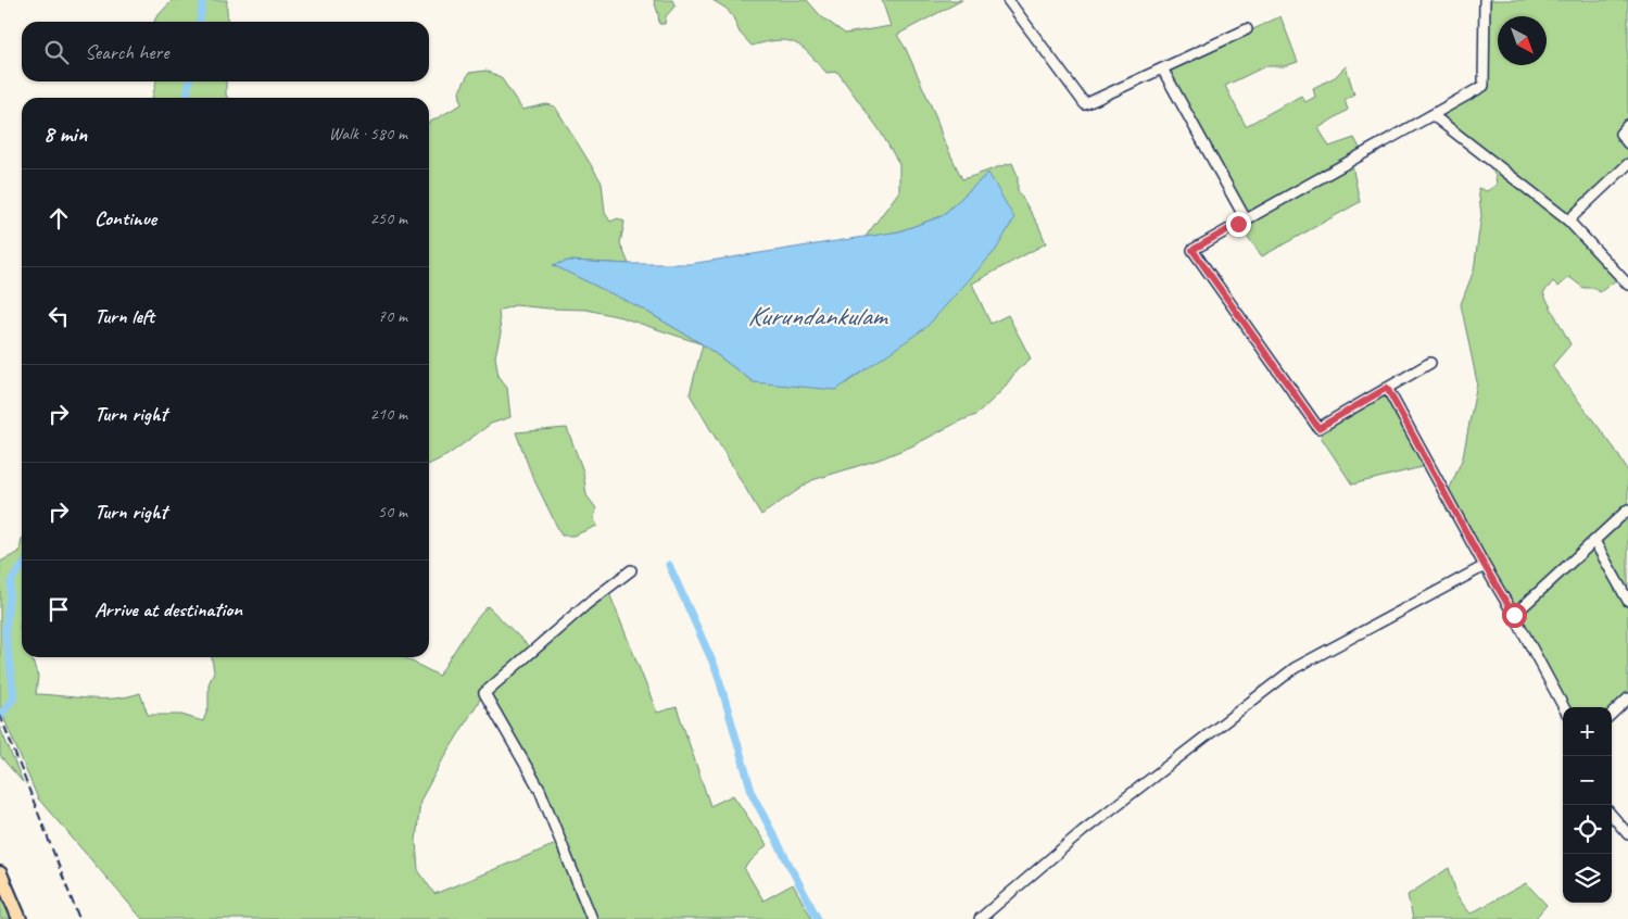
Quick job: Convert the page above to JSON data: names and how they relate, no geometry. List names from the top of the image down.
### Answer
{
  "water": ["Kurundankulam"],
  "north": "bottom right",
  "page": {
    "search": "Search here",
    "heading": ["8 min", "Walk · 580 m"],
    "list": [
      ["Continue", "250 m"],
      ["Turn left", "70 m"],
      ["Turn right", "210 m"],
      ["Turn right", "50 m"],
      "Arrive at destination"
    ],
    "map_buttons": ["+", "−"]
  }
}
